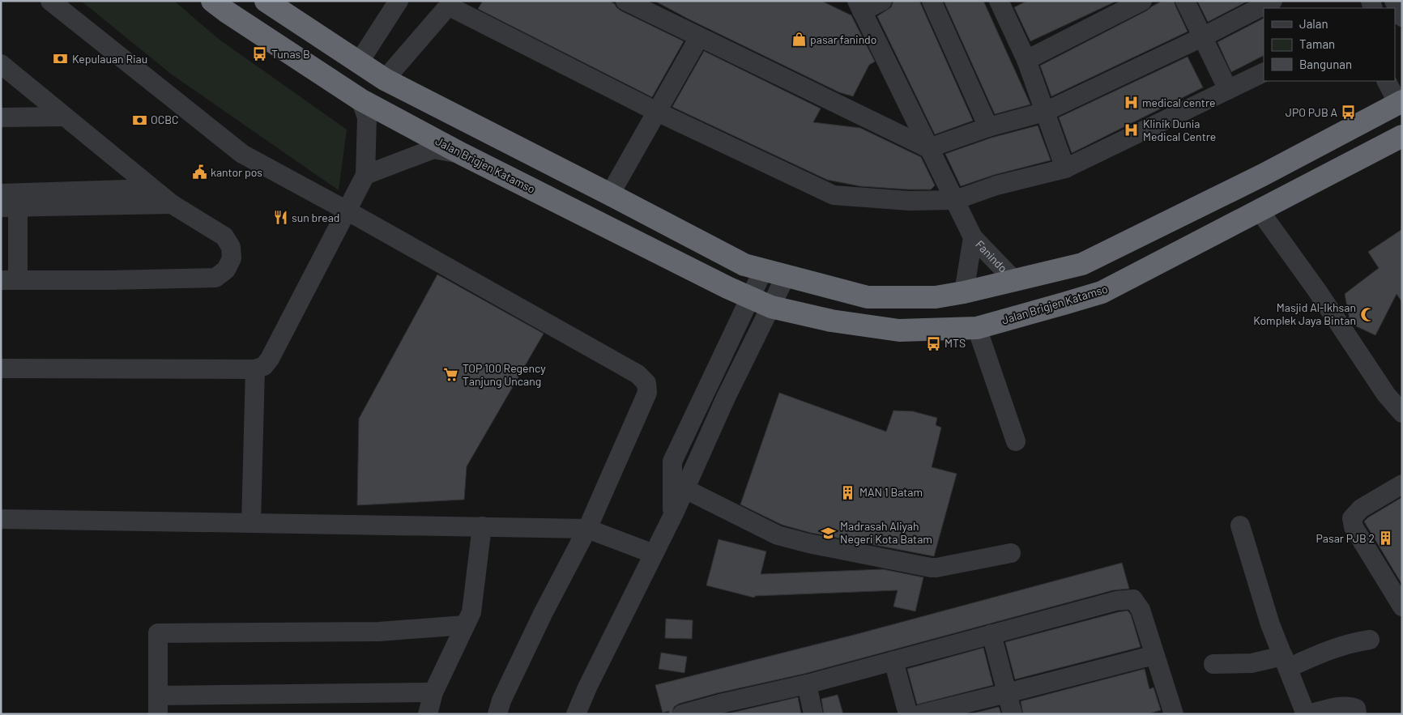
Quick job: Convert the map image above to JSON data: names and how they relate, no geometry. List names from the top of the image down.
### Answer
{
  "streets": {
    "highway": ["Jalan Brigjen Katamso"],
    "street": ["Fanindo"]
  },
  "places": {
    "shop": ["pasar fanindo"],
    "bus stop": ["Tunas B", "JPO PJB A", "MTS"],
    "bank": ["Kepulauan Riau", "OCBC"],
    "hospital": ["medical centre", "Klinik Dunia Medical Centre"],
    "public building": ["kantor pos"],
    "restaurant": ["sun bread"],
    "mosque": ["Masjid Al-Ikhsan Komplek Jaya Bintan"],
    "supermarket": ["TOP 100 Regency Tanjung Uncang"],
    "building": ["MAN 1 Batam", "Pasar PJB 2"],
    "school or university": ["Madrasah Aliyah Negeri Kota Batam"]
  },
  "legend": ["Jalan", "Taman", "Bangunan"]
}
